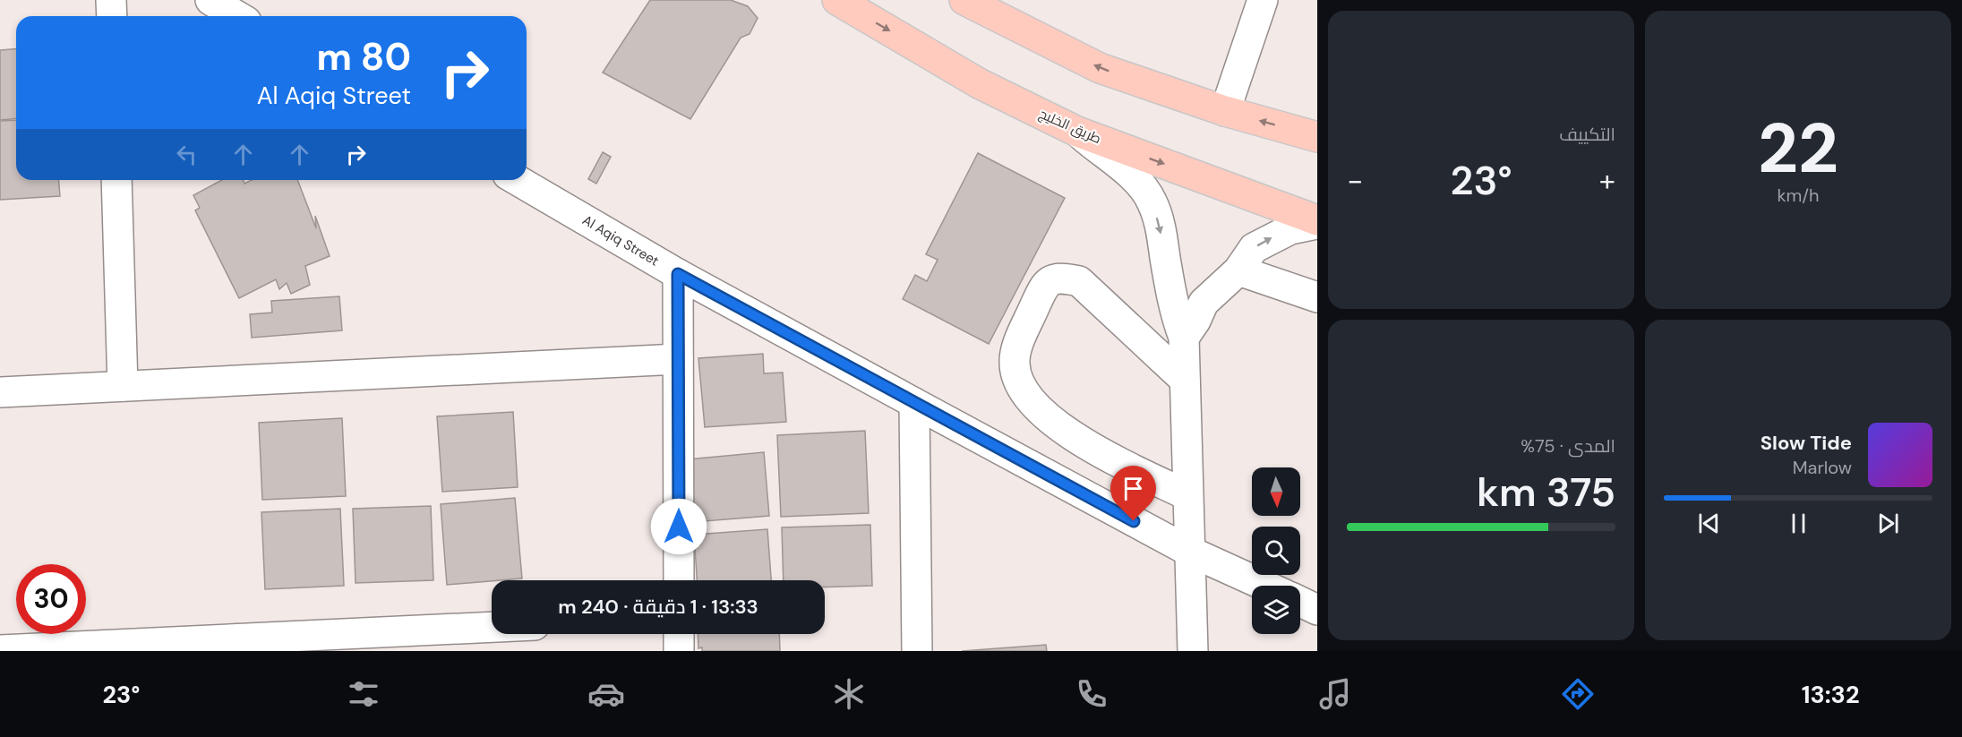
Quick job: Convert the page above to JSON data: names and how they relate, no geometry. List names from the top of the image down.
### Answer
{
  "streets": {
    "main road": ["طريق الخليج"],
    "street": ["Al Aqiq Street"]
  },
  "north": "bottom",
  "page": {
    "tile": [
      ["22", "km/h"],
      "التكييف",
      ["المدى · 75%", "375 km"]
    ],
    "turn": ["80 m", "Al Aqiq Street"],
    "heat": ["−", "23°", "+"],
    "song": ["Slow Tide", "Marlow"],
    "limit": "30",
    "trip": "13:33 · 1 دقيقة · 240 m",
    "tabs": ["13:32", "23°"]
  }
}
